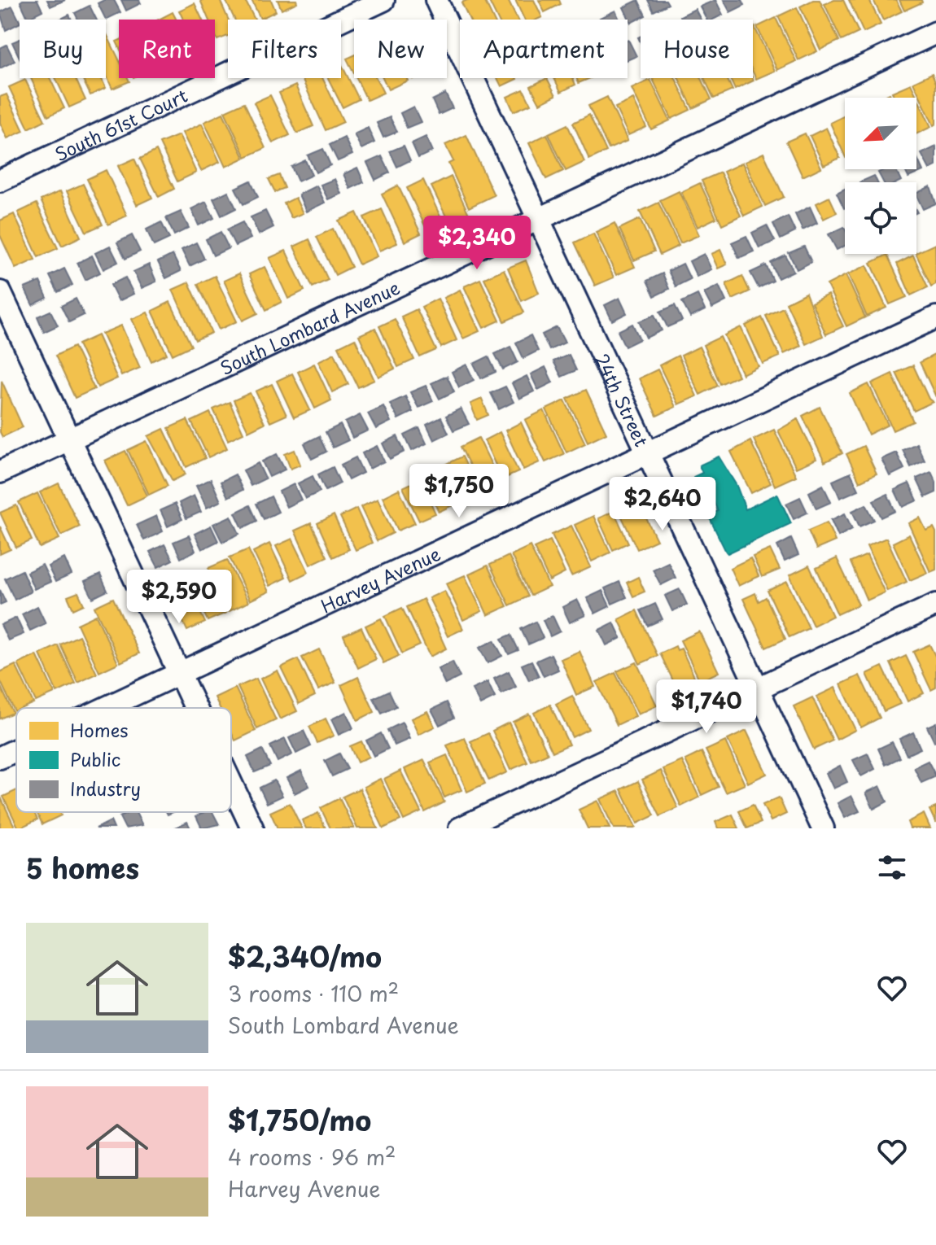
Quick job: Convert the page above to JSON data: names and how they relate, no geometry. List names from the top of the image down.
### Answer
{
  "streets": {
    "street": [
      "South 61st Court",
      "South Lombard Avenue",
      "24th Street",
      "Harvey Avenue"
    ]
  },
  "crossings": [
    ["South Lombard Avenue", "24th Street"],
    ["24th Street", "Harvey Avenue"]
  ],
  "legend": ["Homes", "Public", "Industry"],
  "north": "bottom left",
  "page": {
    "chip": [
      "Buy",
      "Rent",
      "Filters",
      "New",
      "Apartment",
      "House"
    ],
    "price": [
      "$2,340",
      "$1,750",
      "$2,640",
      "$2,590",
      "$1,740"
    ],
    "heading": "5 homes",
    "list": [
      {
        "name": "$2,340/mo",
        "note": "3 rooms · 110 m² · South Lombard Avenue"
      },
      {
        "name": "$1,750/mo",
        "note": "4 rooms · 96 m² · Harvey Avenue"
      }
    ]
  }
}
